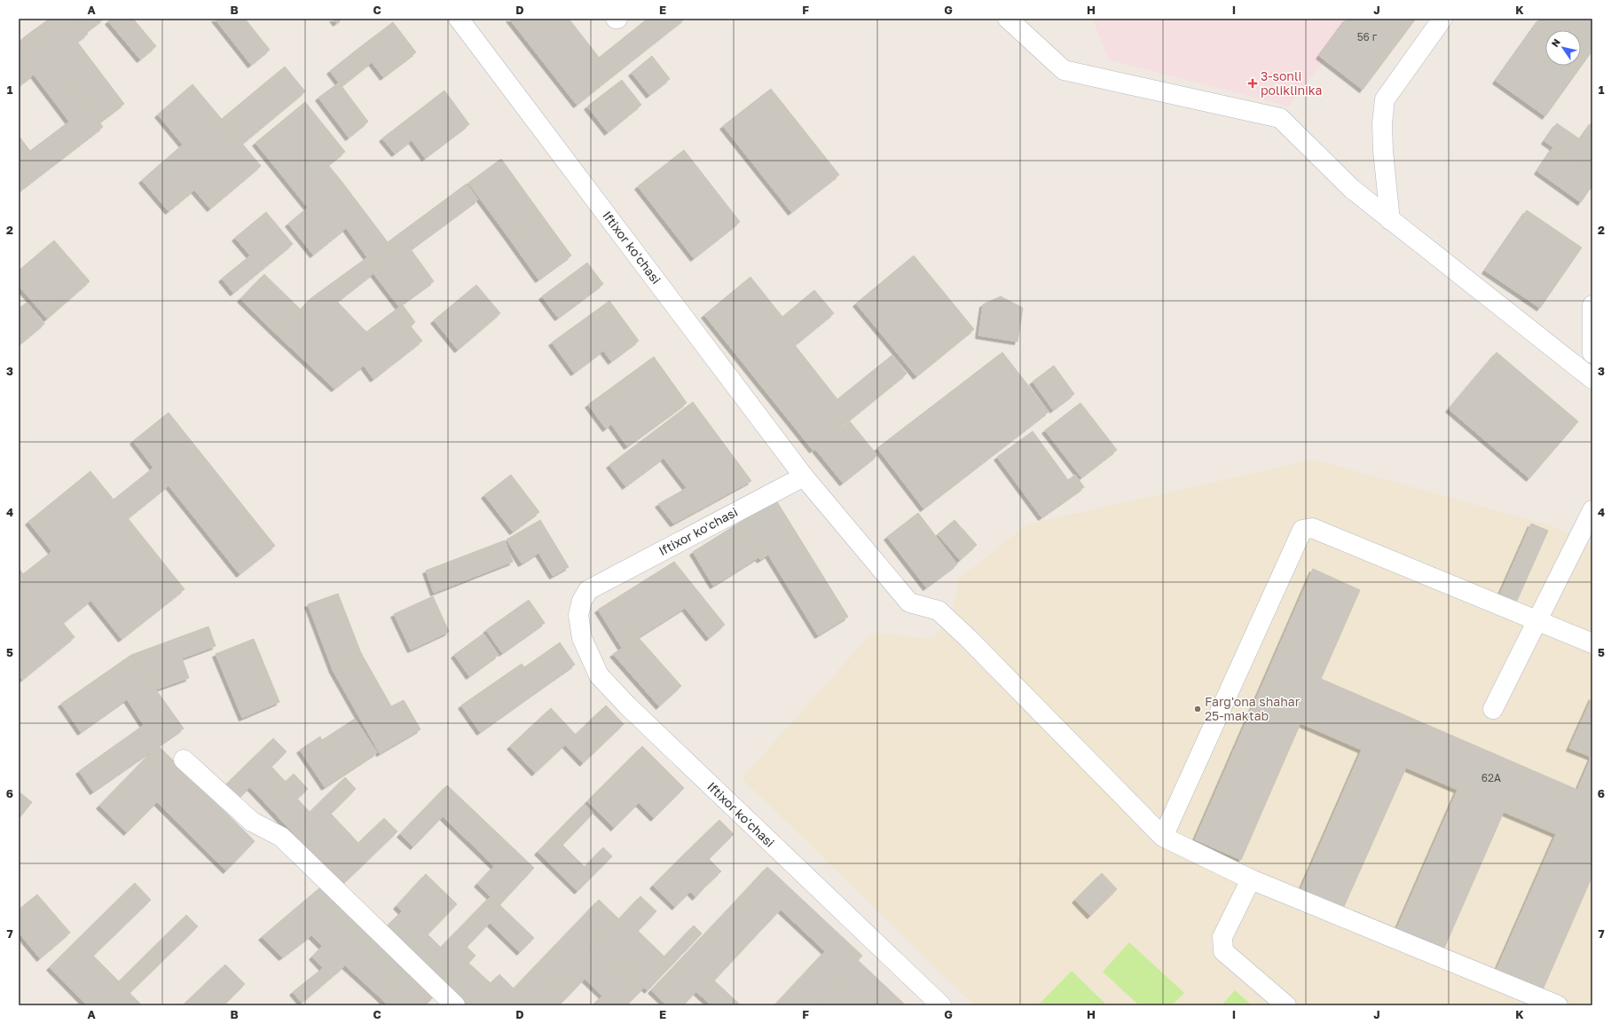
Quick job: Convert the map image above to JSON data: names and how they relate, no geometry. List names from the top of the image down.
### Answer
{
  "streets": {
    "street": ["Iftixor koʻchasi"]
  },
  "places": {
    "health": ["3-sonli poliklinika"],
    "other": ["Farg'ona shahar 25-maktab"]
  },
  "house_numbers": ["56 г", "62A"],
  "north": "top left",
  "grid": {
    "columns": [
      "A",
      "B",
      "C",
      "D",
      "E",
      "F",
      "G",
      "H",
      "I",
      "J",
      "K"
    ],
    "rows": [
      "1",
      "2",
      "3",
      "4",
      "5",
      "6",
      "7"
    ]
  }
}
